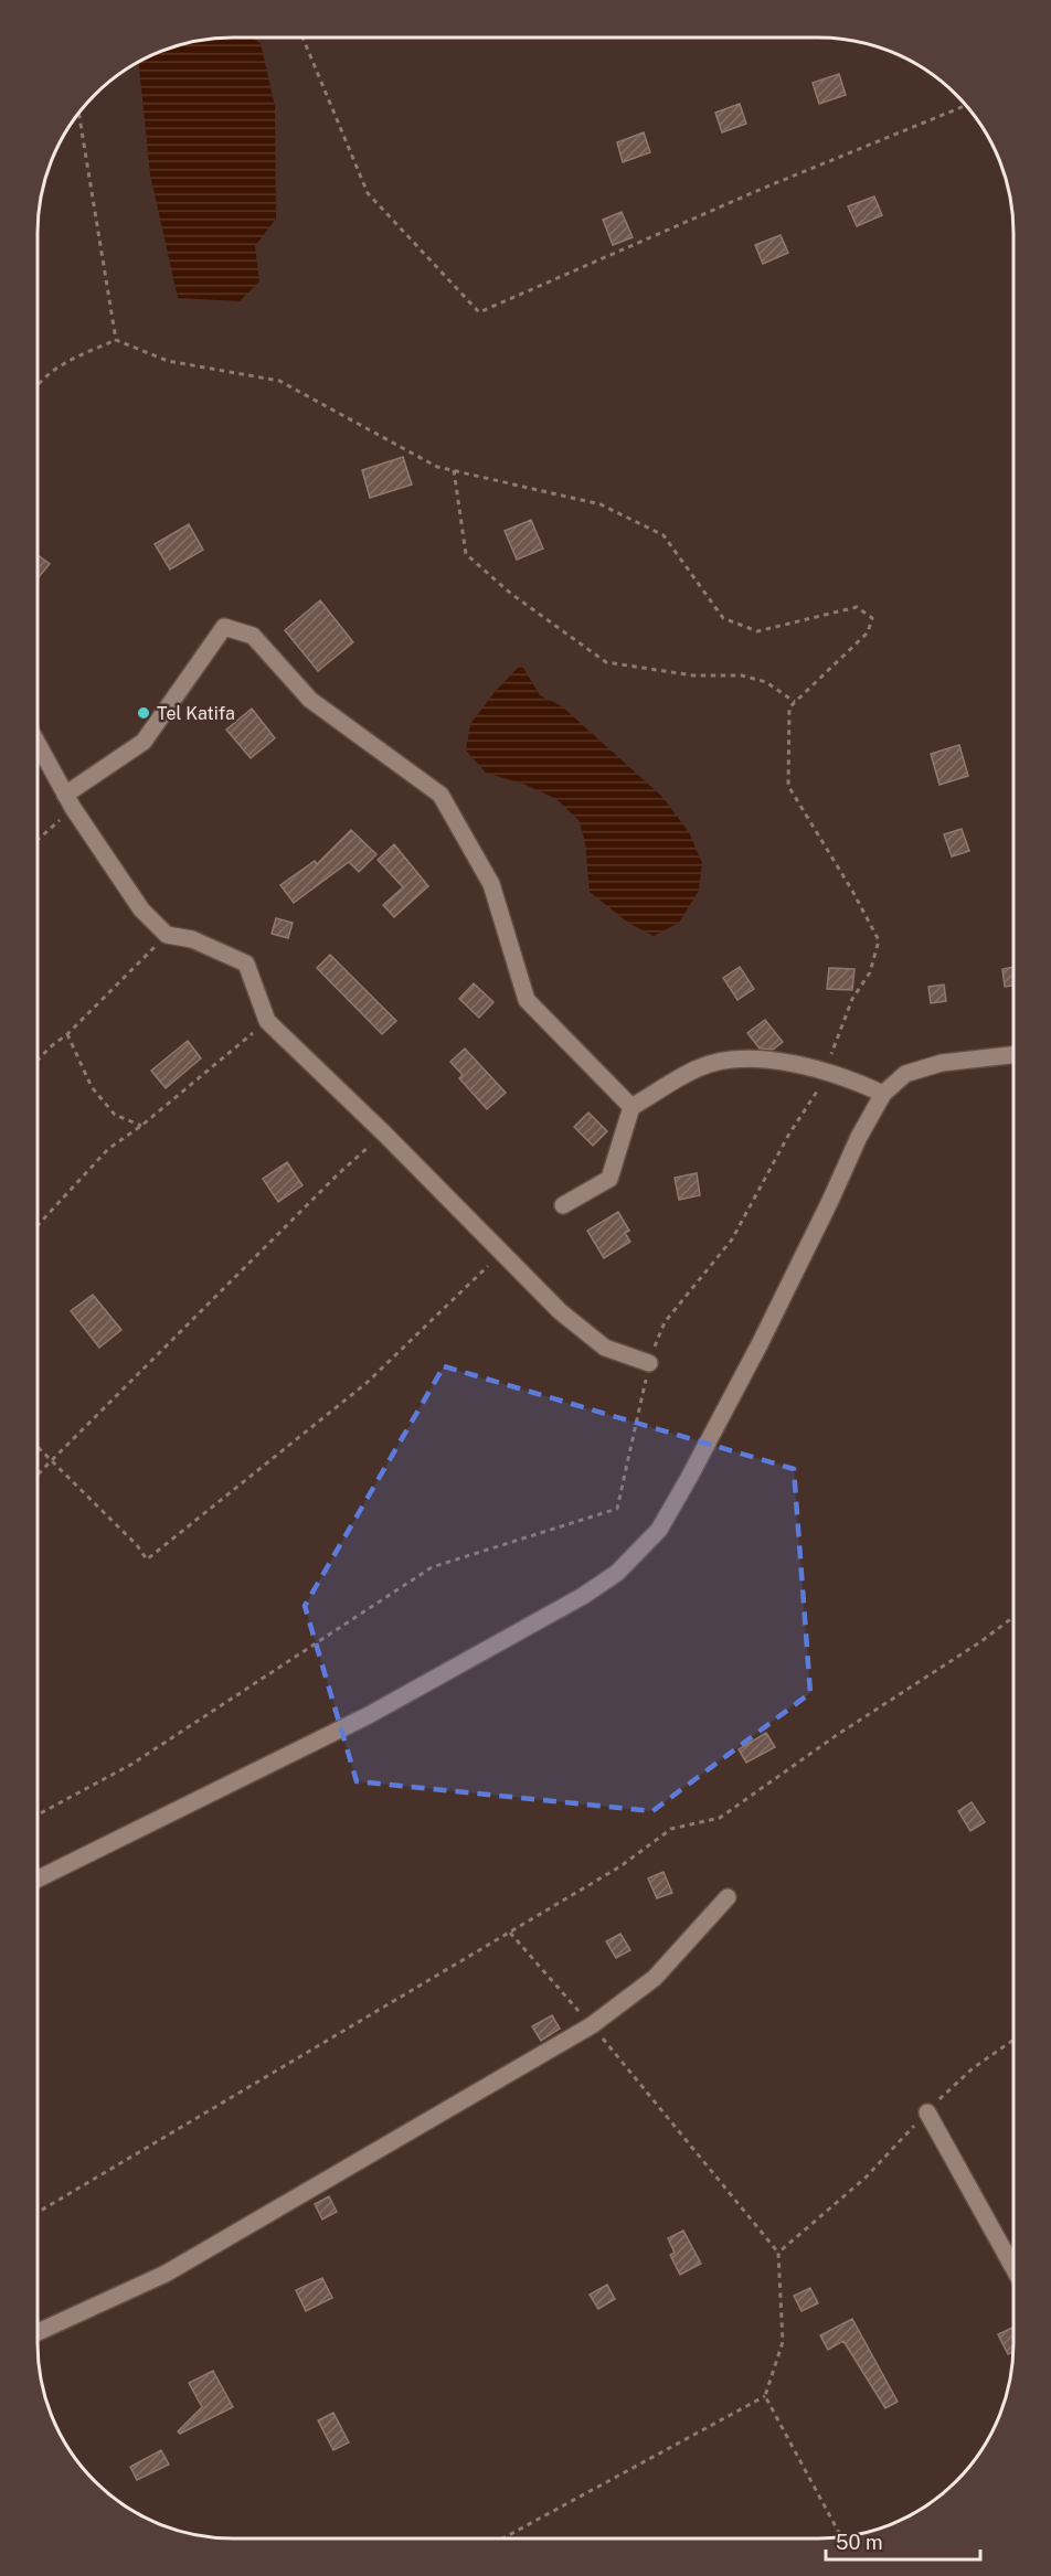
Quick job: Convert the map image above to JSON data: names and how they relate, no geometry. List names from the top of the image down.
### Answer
{
  "places": ["Tel Katifa"],
  "scale_bar": "50 m"
}
